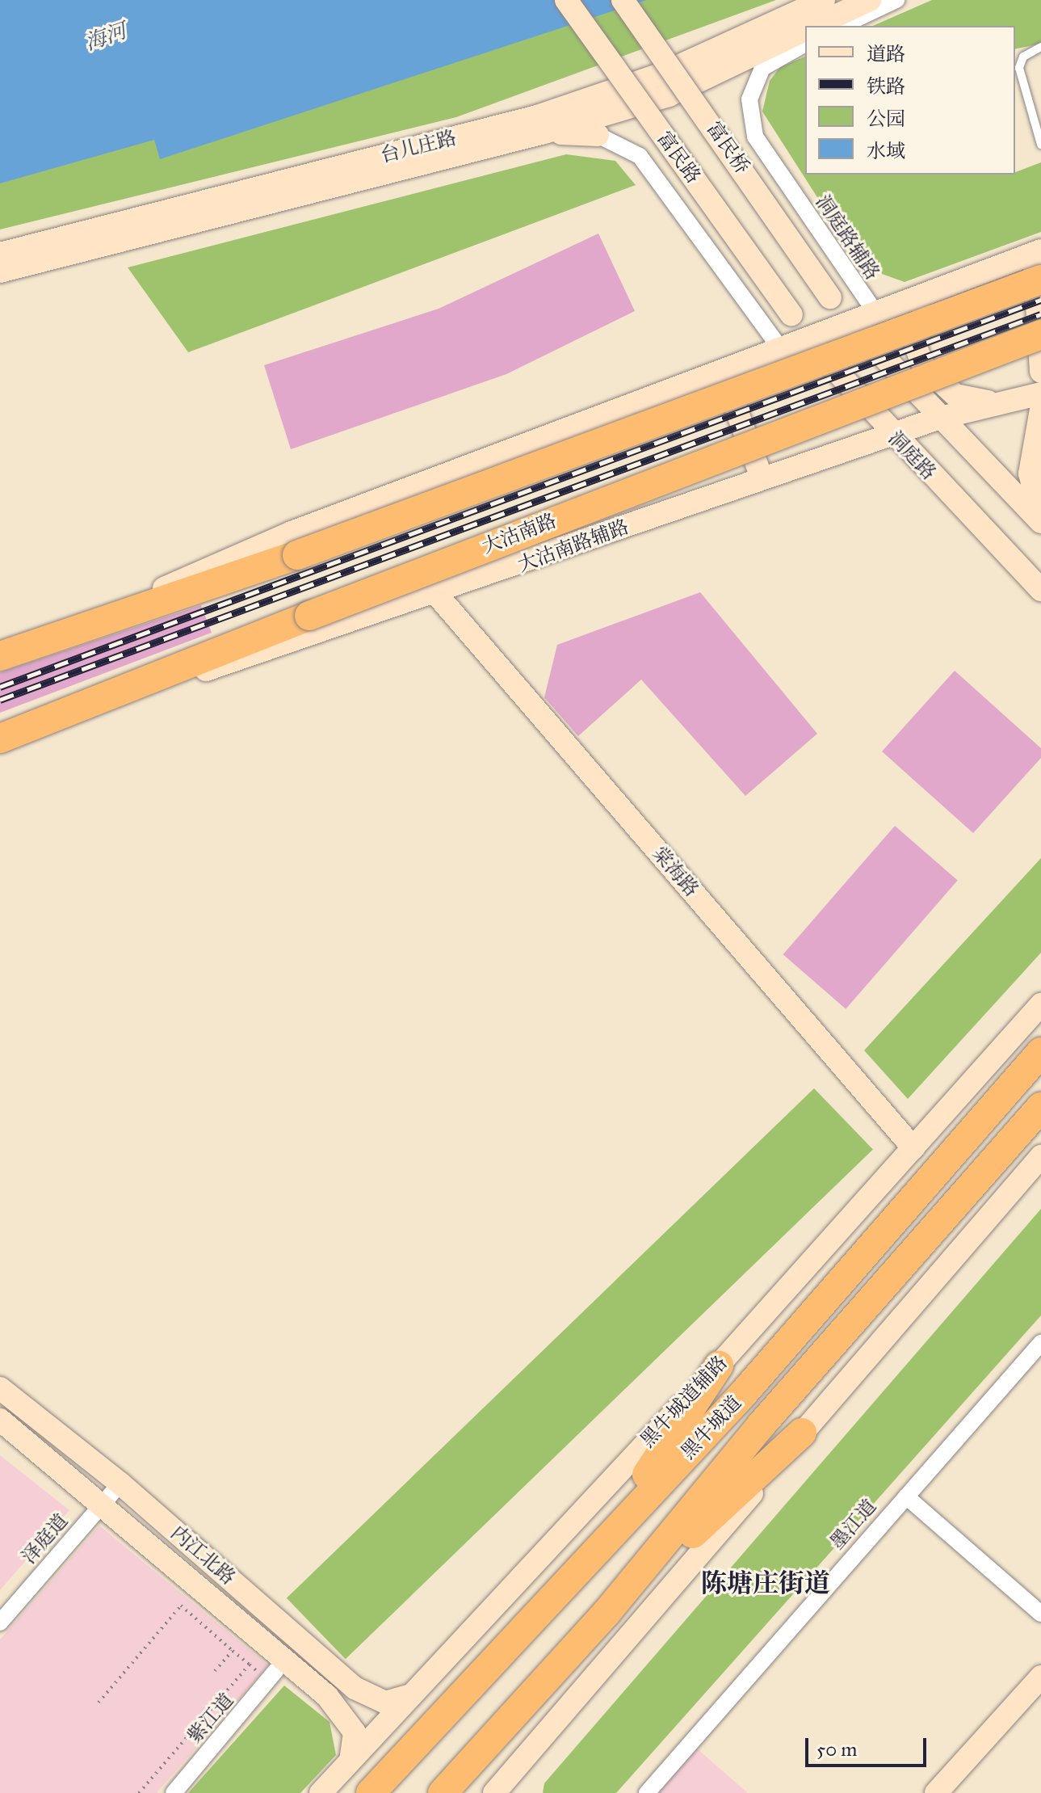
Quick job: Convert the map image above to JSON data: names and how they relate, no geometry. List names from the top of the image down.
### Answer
{
  "streets": {
    "highway": ["大沽南路", "黑牛城道"],
    "street": [
      "台儿庄路",
      "富民桥",
      "富民路",
      "洞庭路辅路",
      "洞庭路",
      "大沽南路辅路",
      "棠海路",
      "黑牛城道辅路",
      "墨江道",
      "泽庭道",
      "内江北路",
      "紫江道"
    ]
  },
  "crossings": [
    ["富民路", "洞庭路"],
    ["洞庭路", "大沽南路辅路"],
    ["大沽南路", "大沽南路辅路"],
    ["大沽南路辅路", "棠海路"],
    ["棠海路", "黑牛城道辅路"],
    ["黑牛城道辅路", "内江北路"],
    ["泽庭道", "内江北路"]
  ],
  "districts": ["陈塘庄街道"],
  "water": ["海河"],
  "legend": [
    "道路",
    "铁路",
    "公园",
    "水域"
  ],
  "scale_bar": "50 m"
}
